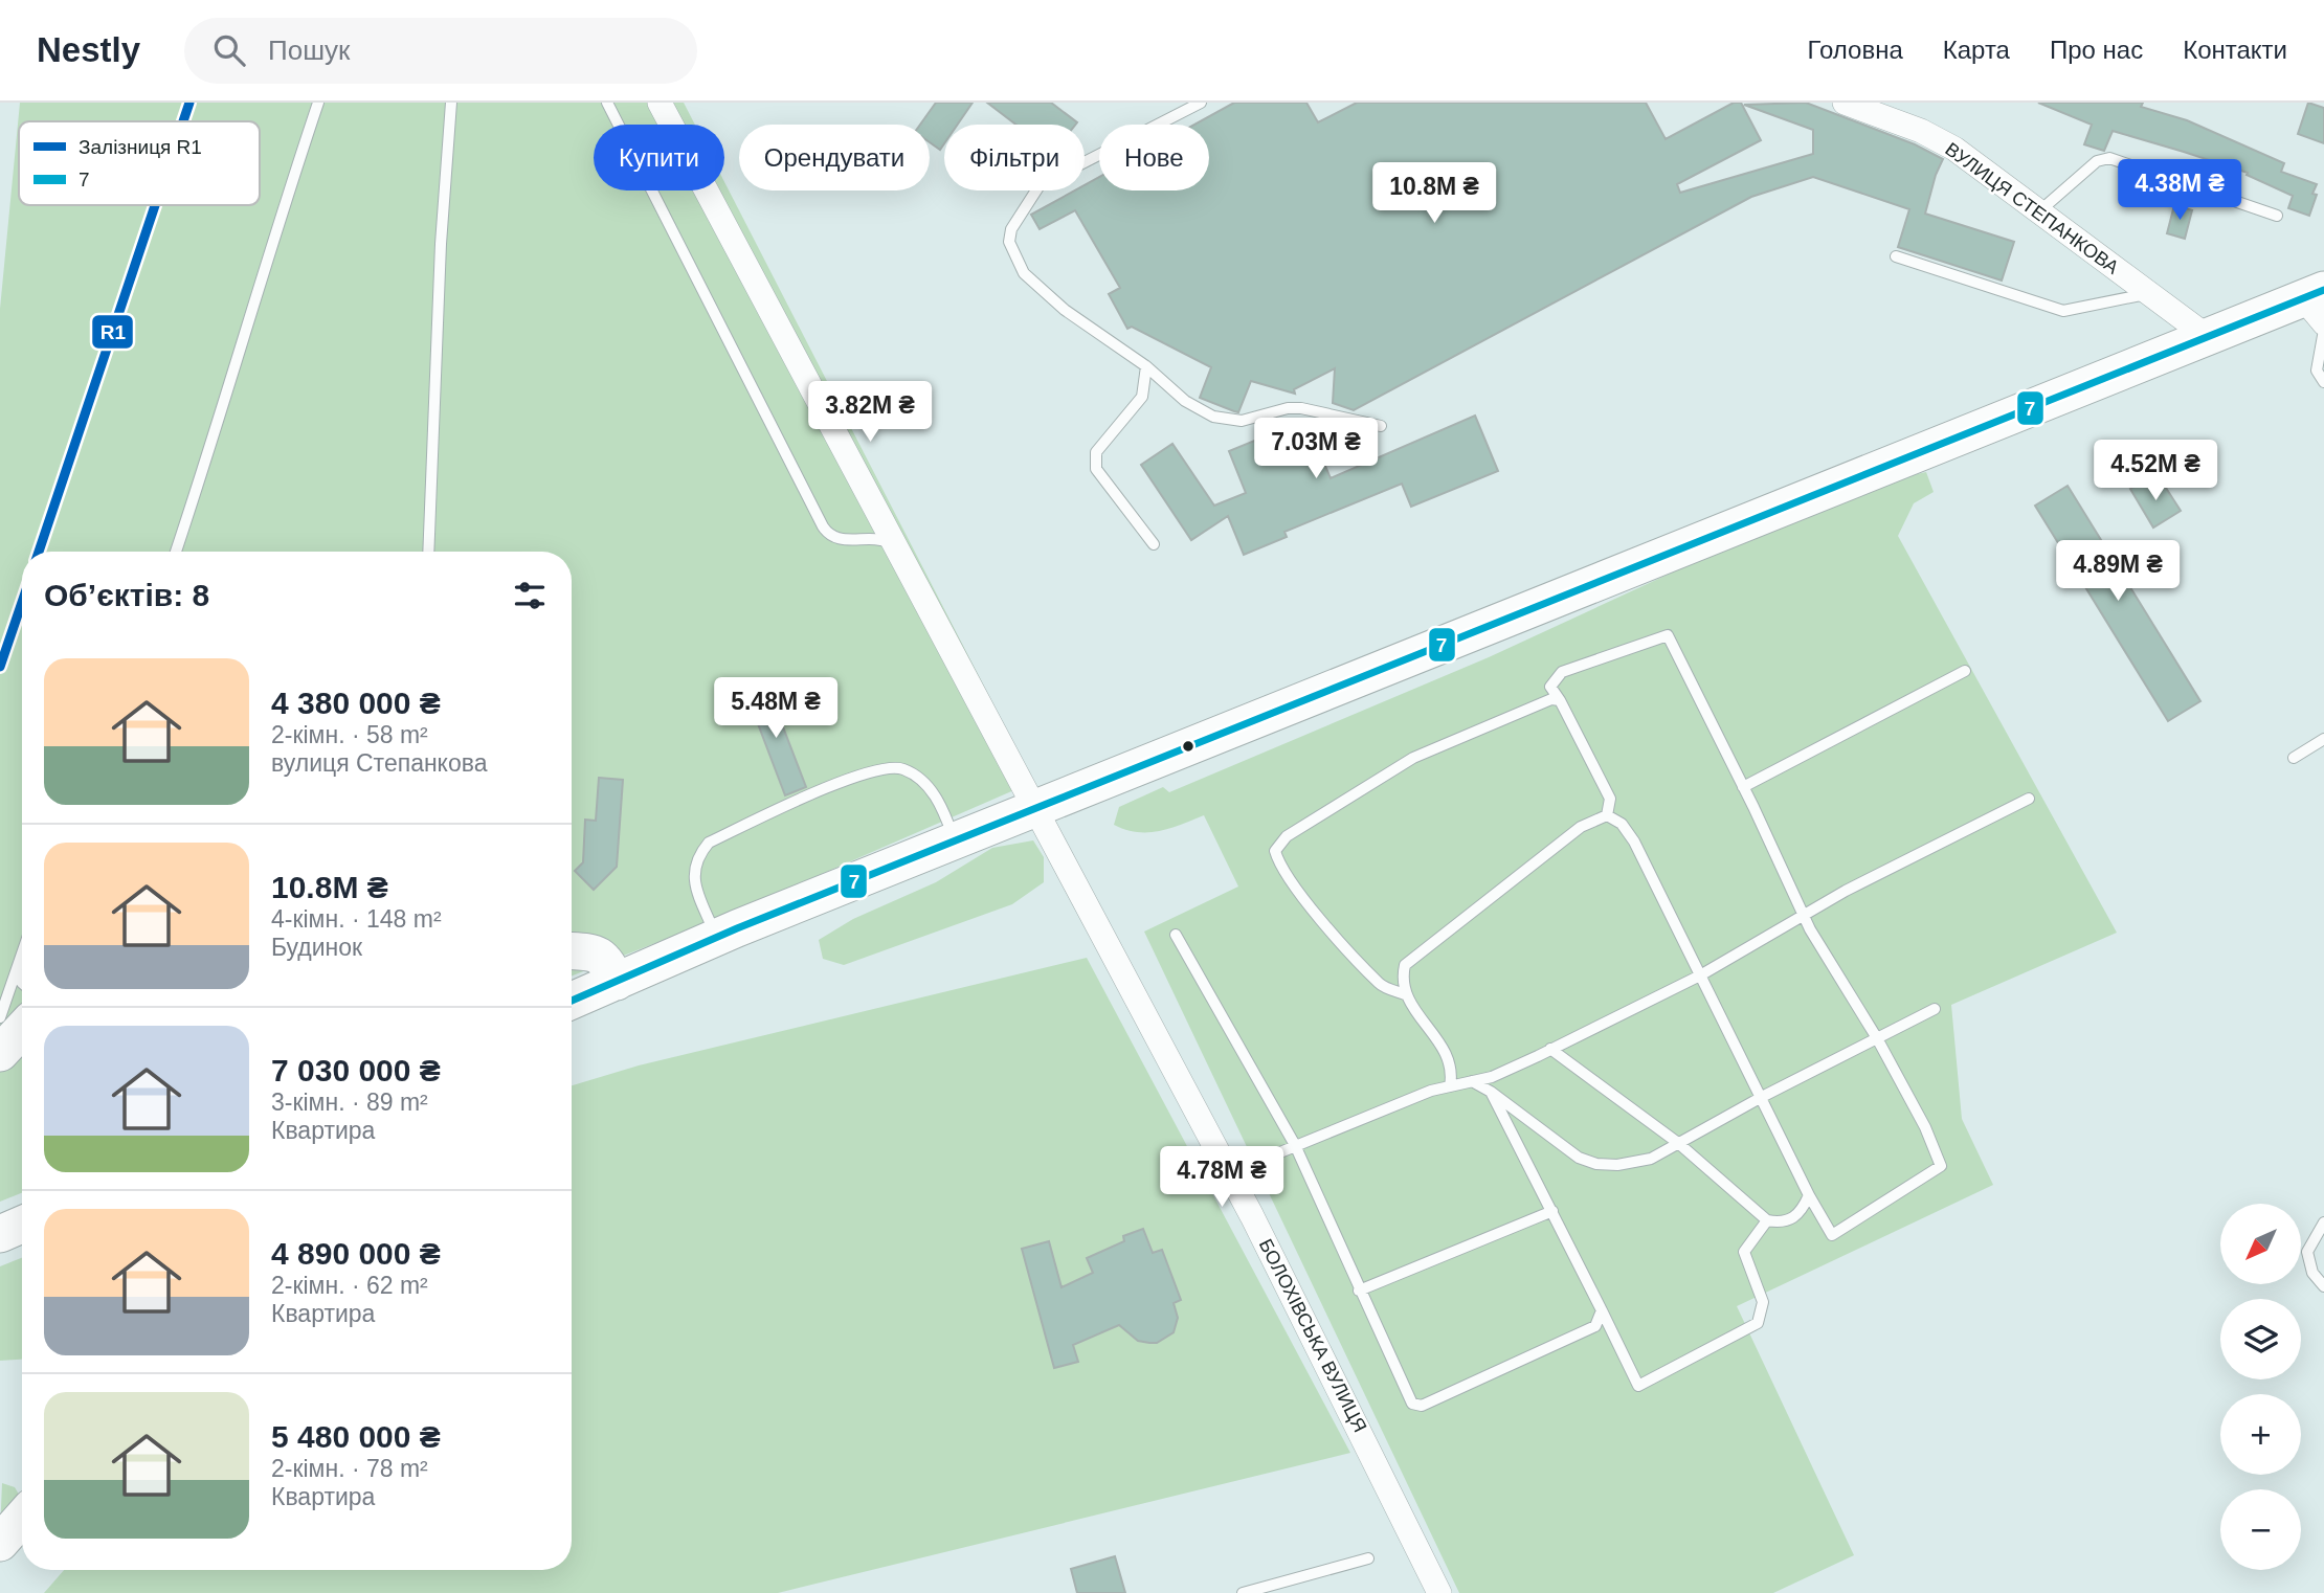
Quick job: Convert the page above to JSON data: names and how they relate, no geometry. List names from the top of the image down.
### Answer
{
  "streets": {
    "street": ["ВУЛИЦЯ СТЕПАНКОВА", "БОЛОХІВСЬКА ВУЛИЦЯ"]
  },
  "lines": ["rail line R1", "transit line 7"],
  "legend": ["Залізниця R1", "7"],
  "north": "bottom left",
  "page": {
    "header": "Nestly",
    "search": "Пошук",
    "nav": [
      "Головна",
      "Карта",
      "Про нас",
      "Контакти"
    ],
    "chip": [
      "Купити",
      "Орендувати",
      "Фільтри",
      "Нове"
    ],
    "price": [
      "4.38M ₴",
      "10.8M ₴",
      "3.82M ₴",
      "7.03M ₴",
      "4.52M ₴",
      "4.89M ₴",
      "5.48M ₴",
      "4.78M ₴"
    ],
    "heading": "Об’єктів: 8",
    "list": [
      {
        "name": "4 380 000 ₴",
        "note": "2-кімн. · 58 m² · вулиця Степанкова"
      },
      {
        "name": "10.8M ₴",
        "note": "4-кімн. · 148 m² · Будинок"
      },
      {
        "name": "7 030 000 ₴",
        "note": "3-кімн. · 89 m² · Квартира"
      },
      {
        "name": "4 890 000 ₴",
        "note": "2-кімн. · 62 m² · Квартира"
      },
      {
        "name": "5 480 000 ₴",
        "note": "2-кімн. · 78 m² · Квартира"
      }
    ],
    "map_buttons": ["+", "−"]
  }
}
